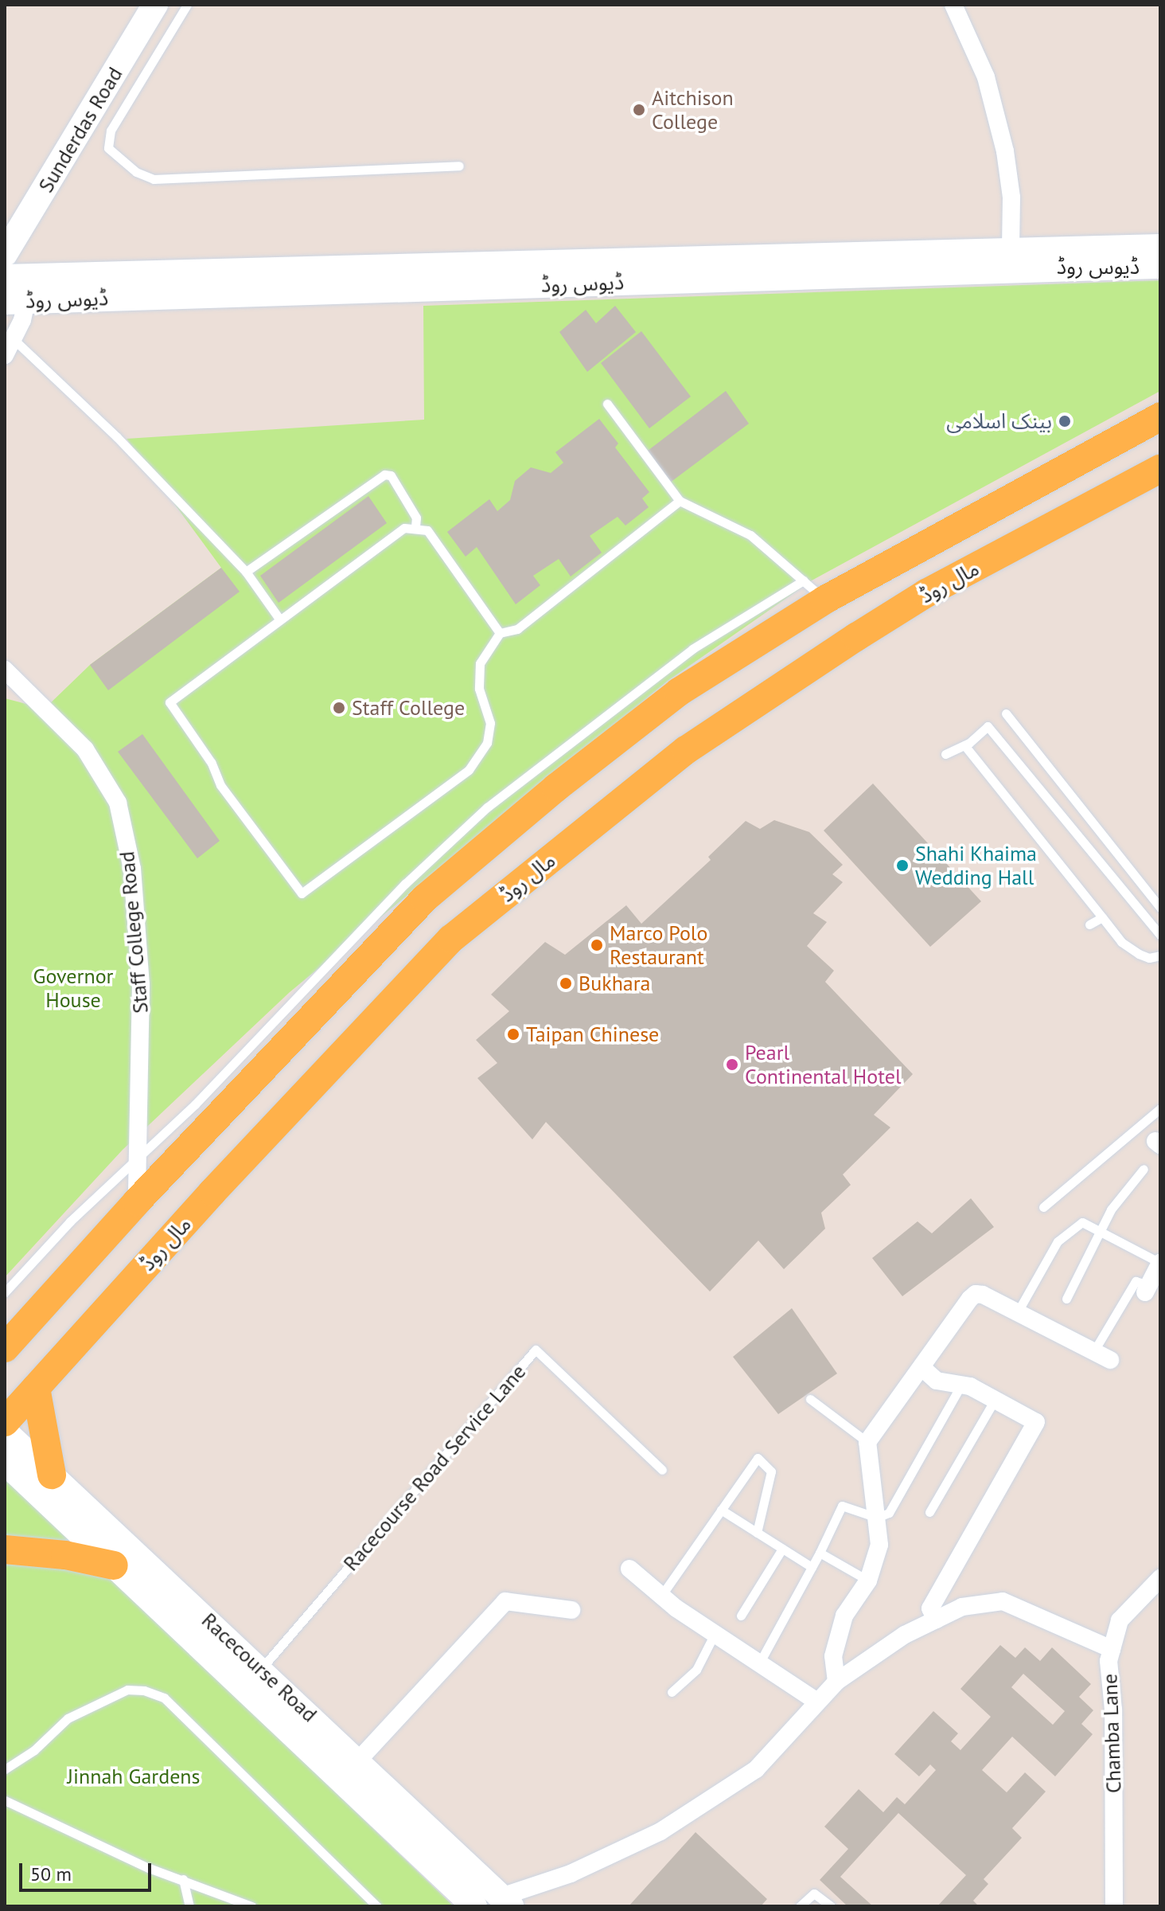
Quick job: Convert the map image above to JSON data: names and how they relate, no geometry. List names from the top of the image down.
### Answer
{
  "streets": {
    "main road": [
      "Sunderdas Road",
      "ڈیوس روڈ",
      "مال روڈ",
      "Racecourse Road"
    ],
    "street": ["Staff College Road", "Chamba Lane"],
    "lane": ["Racecourse Road Service Lane"]
  },
  "crossings": [
    ["Racecourse Road Service Lane", "Racecourse Road"]
  ],
  "parks": ["Governor House", "Jinnah Gardens"],
  "places": [
    "Aitchison College",
    "بینک اسلامی",
    "Staff College",
    "Shahi Khaima Wedding Hall",
    "Marco Polo Restaurant",
    "Bukhara",
    "Taipan Chinese",
    "Pearl Continental Hotel"
  ],
  "scale_bar": "50 m"
}
